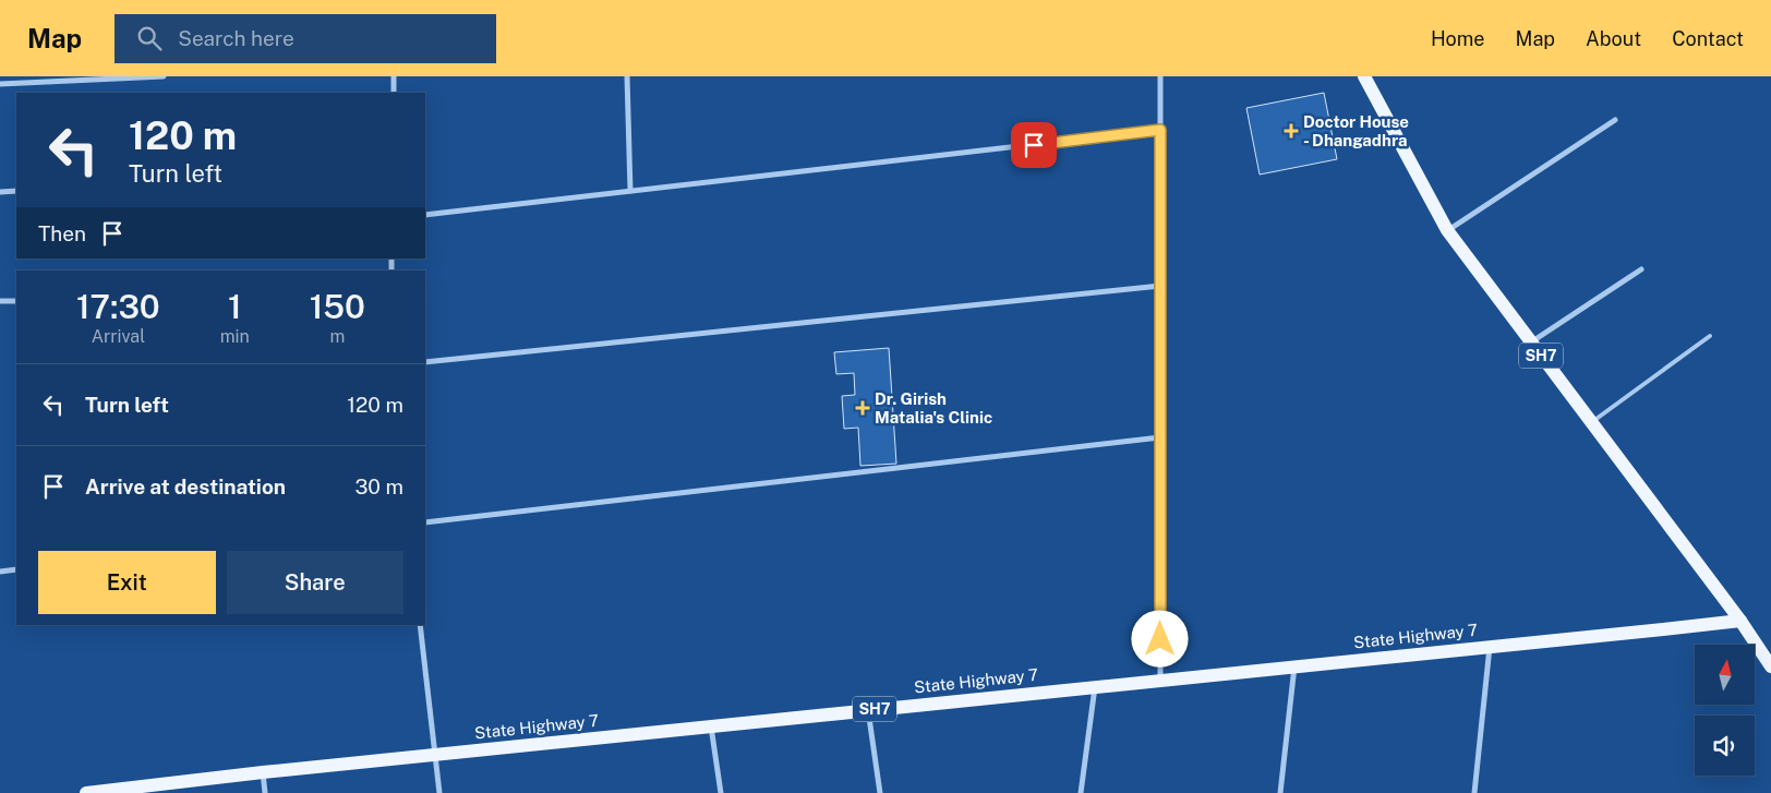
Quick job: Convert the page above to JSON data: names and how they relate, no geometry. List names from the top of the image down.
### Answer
{
  "streets": {
    "main road": ["SH7", "State Highway 7"]
  },
  "crossings": [
    ["SH7", "State Highway 7"]
  ],
  "places": {
    "health": ["Doctor House - Dhangadhra", "Dr. Girish Matalia's Clinic"]
  },
  "north": "top",
  "page": {
    "header": "Map",
    "search": "Search here",
    "nav": [
      "Home",
      "Map",
      "About",
      "Contact"
    ],
    "turn": ["120 m", "Turn left"],
    "then": "Then",
    "eta": [
      "17:30",
      "Arrival",
      "1",
      "min",
      "150",
      "m"
    ],
    "list": [
      {
        "name": "Turn left",
        "value": "120 m"
      },
      {
        "name": "Arrive at destination",
        "value": "30 m"
      }
    ],
    "buttons": ["Exit", "Share"]
  }
}
